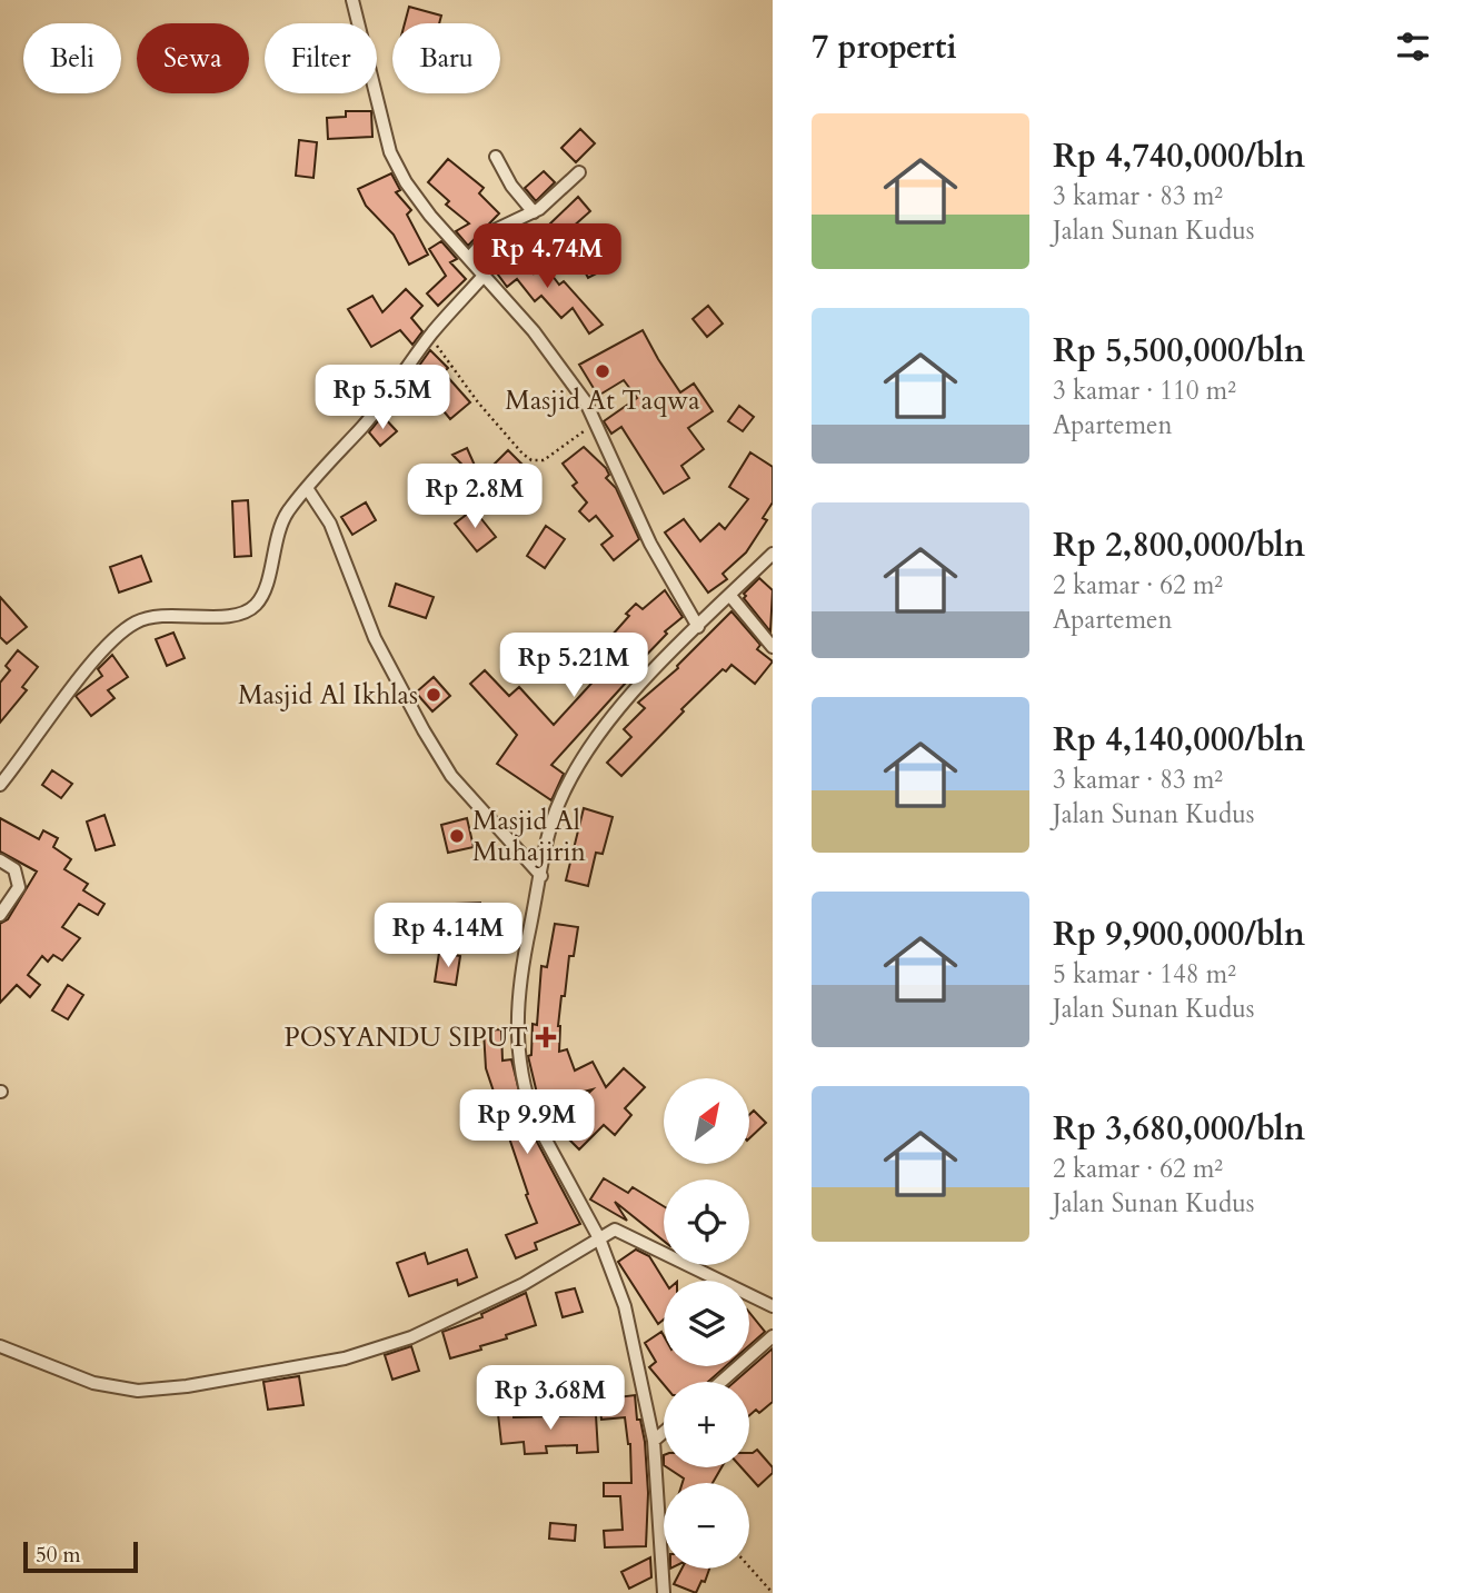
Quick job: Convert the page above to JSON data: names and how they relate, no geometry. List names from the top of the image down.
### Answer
{
  "places": {
    "other": ["Masjid At Taqwa", "Masjid Al Ikhlas", "Masjid Al Muhajirin"],
    "health": ["POSYANDU SIPUT"]
  },
  "scale_bar": "50 m",
  "north": "top right",
  "page": {
    "heading": "7 properti",
    "chip": [
      "Beli",
      "Sewa",
      "Filter",
      "Baru"
    ],
    "list": [
      {
        "name": "Rp 4,740,000/bln",
        "note": "3 kamar · 83 m² · Jalan Sunan Kudus"
      },
      {
        "name": "Rp 5,500,000/bln",
        "note": "3 kamar · 110 m² · Apartemen"
      },
      {
        "name": "Rp 2,800,000/bln",
        "note": "2 kamar · 62 m² · Apartemen"
      },
      {
        "name": "Rp 4,140,000/bln",
        "note": "3 kamar · 83 m² · Jalan Sunan Kudus"
      },
      {
        "name": "Rp 9,900,000/bln",
        "note": "5 kamar · 148 m² · Jalan Sunan Kudus"
      },
      {
        "name": "Rp 3,680,000/bln",
        "note": "2 kamar · 62 m² · Jalan Sunan Kudus"
      }
    ],
    "price": [
      "Rp 4.74M",
      "Rp 5.5M",
      "Rp 2.8M",
      "Rp 5.21M",
      "Rp 4.14M",
      "Rp 9.9M",
      "Rp 3.68M"
    ],
    "map_buttons": ["+", "−"],
    "scale": "50 m"
  }
}
